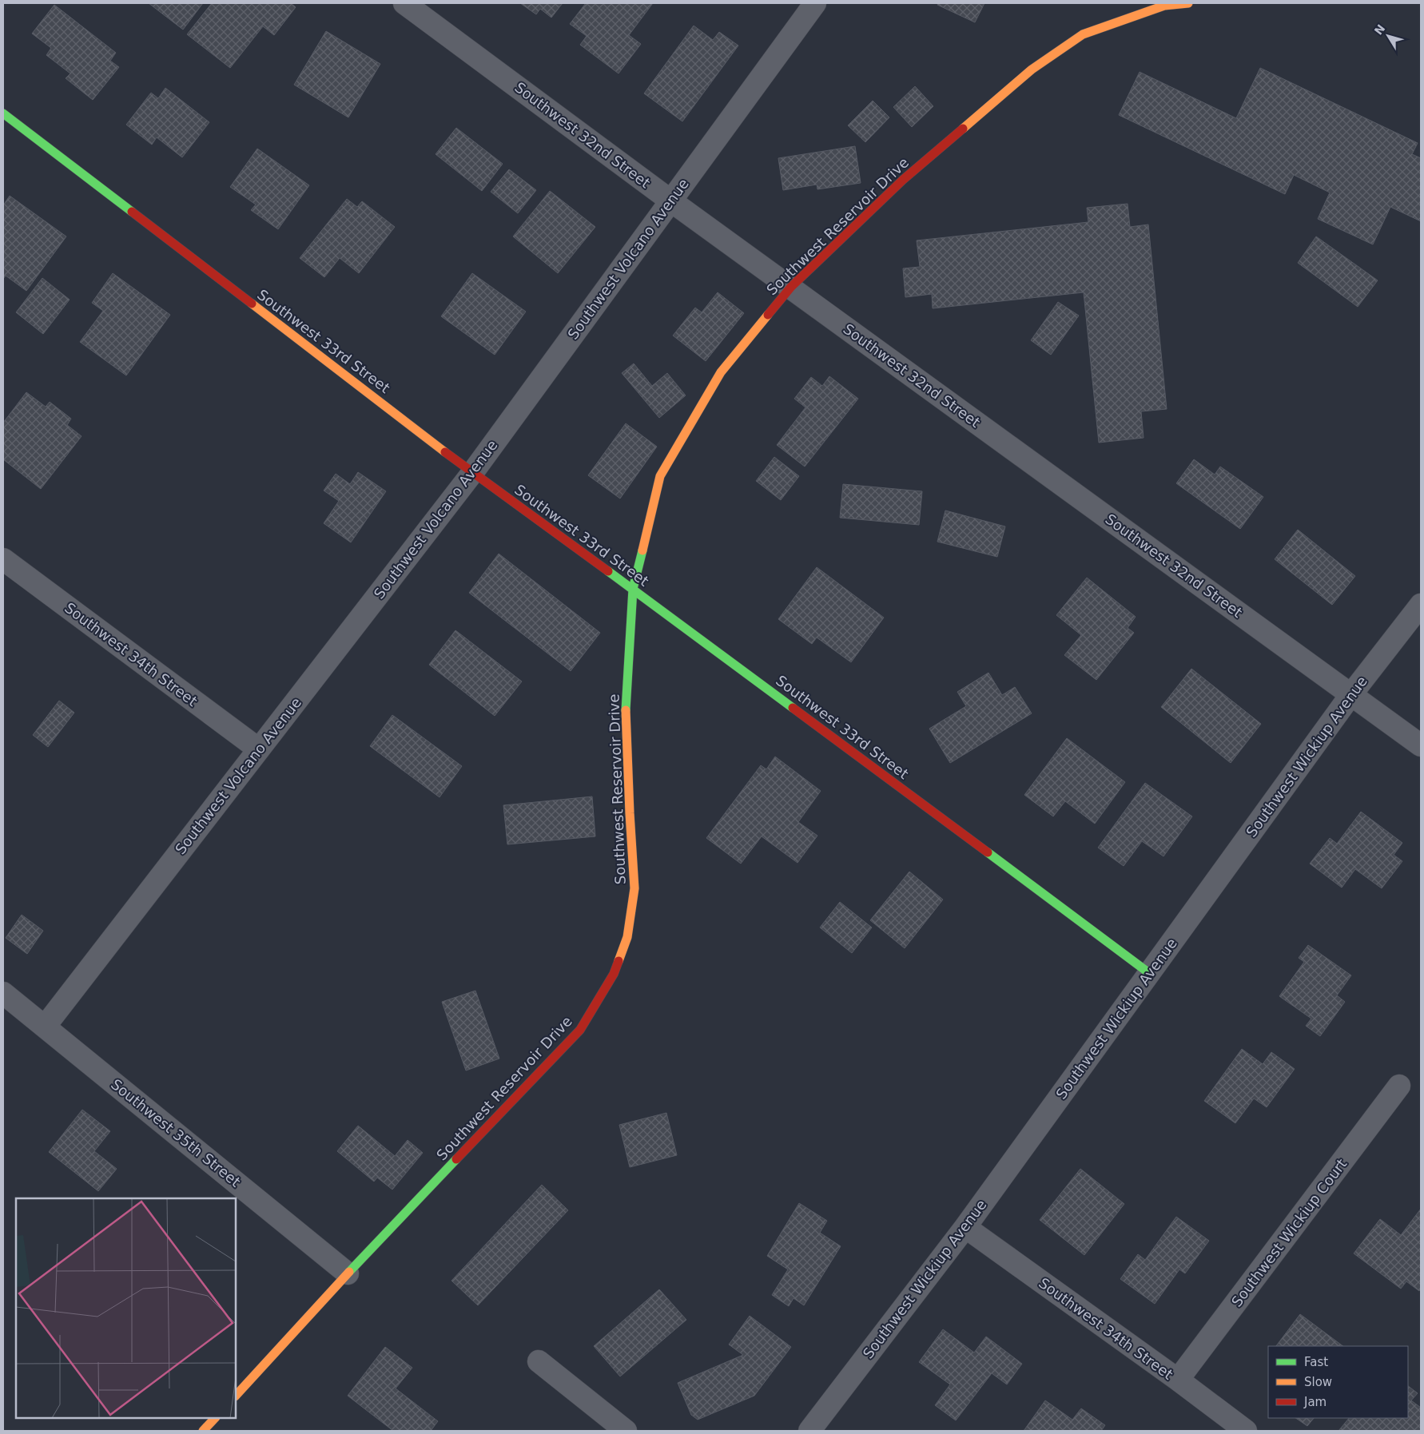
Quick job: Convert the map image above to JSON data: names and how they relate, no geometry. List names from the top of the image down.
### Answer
{
  "streets": {
    "street": [
      "Southwest 32nd Street",
      "Southwest Reservoir Drive",
      "Southwest Volcano Avenue",
      "Southwest 33rd Street",
      "Southwest 34th Street",
      "Southwest Wickiup Avenue",
      "Southwest 35th Street",
      "Southwest Wickiup Court"
    ]
  },
  "crossings": [
    ["Southwest 32nd Street", "Southwest Reservoir Drive"],
    ["Southwest 32nd Street", "Southwest Volcano Avenue"],
    ["Southwest 32nd Street", "Southwest Wickiup Avenue"],
    ["Southwest Reservoir Drive", "Southwest 33rd Street"],
    ["Southwest Reservoir Drive", "Southwest 35th Street"],
    ["Southwest Volcano Avenue", "Southwest 33rd Street"],
    ["Southwest Volcano Avenue", "Southwest 34th Street"],
    ["Southwest Volcano Avenue", "Southwest 35th Street"],
    ["Southwest 33rd Street", "Southwest Wickiup Avenue"],
    ["Southwest 34th Street", "Southwest Wickiup Avenue"],
    ["Southwest 34th Street", "Southwest Wickiup Court"]
  ],
  "legend": ["Fast", "Slow", "Jam"],
  "north": "top left"
}
